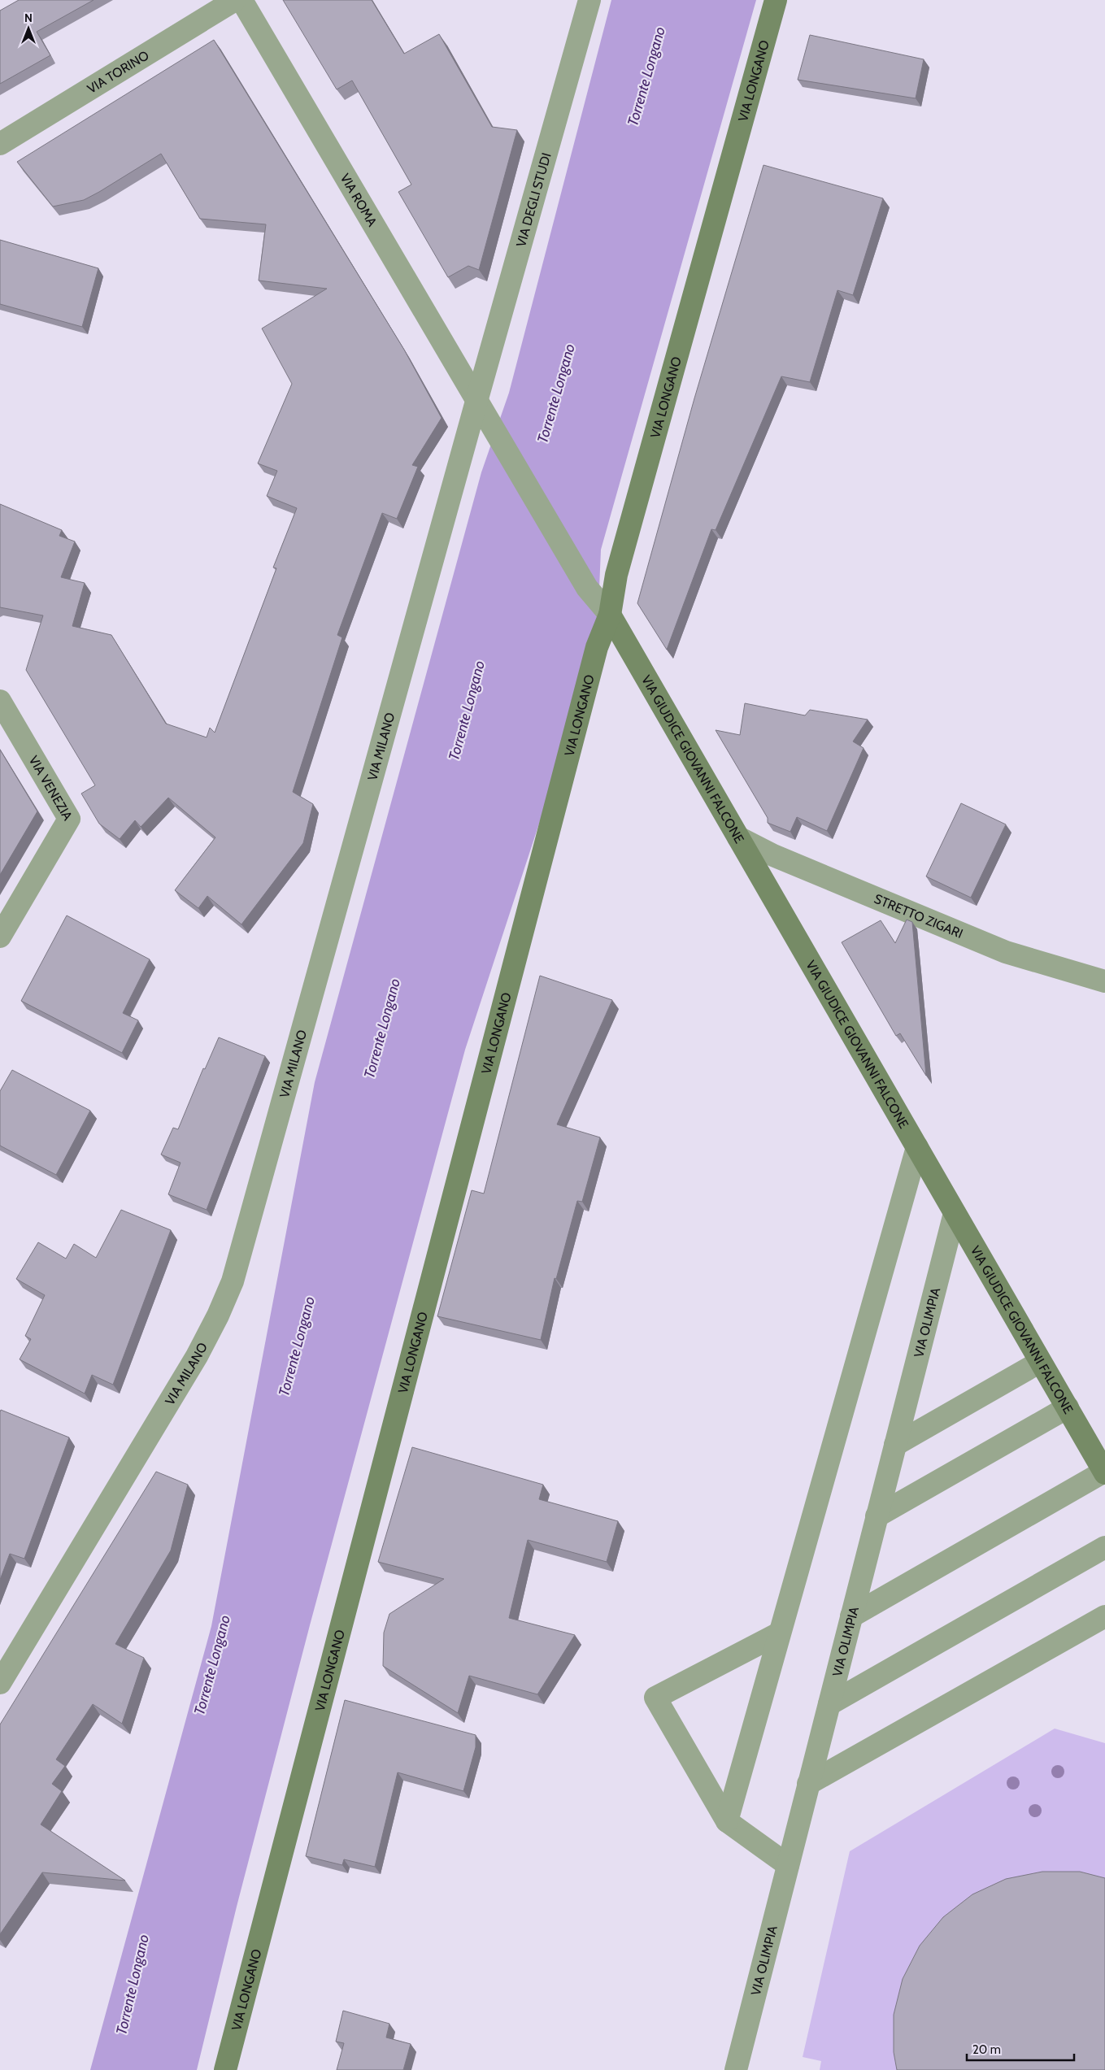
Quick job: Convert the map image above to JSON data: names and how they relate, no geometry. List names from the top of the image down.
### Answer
{
  "streets": {
    "street": [
      "VIA TORINO",
      "VIA LONGANO",
      "VIA ROMA",
      "VIA DEGLI STUDI",
      "VIA MILANO",
      "VIA GIUDICE GIOVANNI FALCONE",
      "VIA VENEZIA",
      "STRETTO ZIGARI",
      "VIA OLIMPIA"
    ]
  },
  "crossings": [
    ["VIA LONGANO", "VIA ROMA"],
    ["VIA LONGANO", "VIA GIUDICE GIOVANNI FALCONE"],
    ["VIA ROMA", "VIA DEGLI STUDI"],
    ["VIA ROMA", "VIA MILANO"],
    ["VIA ROMA", "VIA GIUDICE GIOVANNI FALCONE"],
    ["VIA DEGLI STUDI", "VIA MILANO"],
    ["VIA GIUDICE GIOVANNI FALCONE", "STRETTO ZIGARI"],
    ["VIA GIUDICE GIOVANNI FALCONE", "VIA OLIMPIA"]
  ],
  "water": ["Torrente Longano"],
  "scale_bar": "20 m",
  "north": "top"
}
